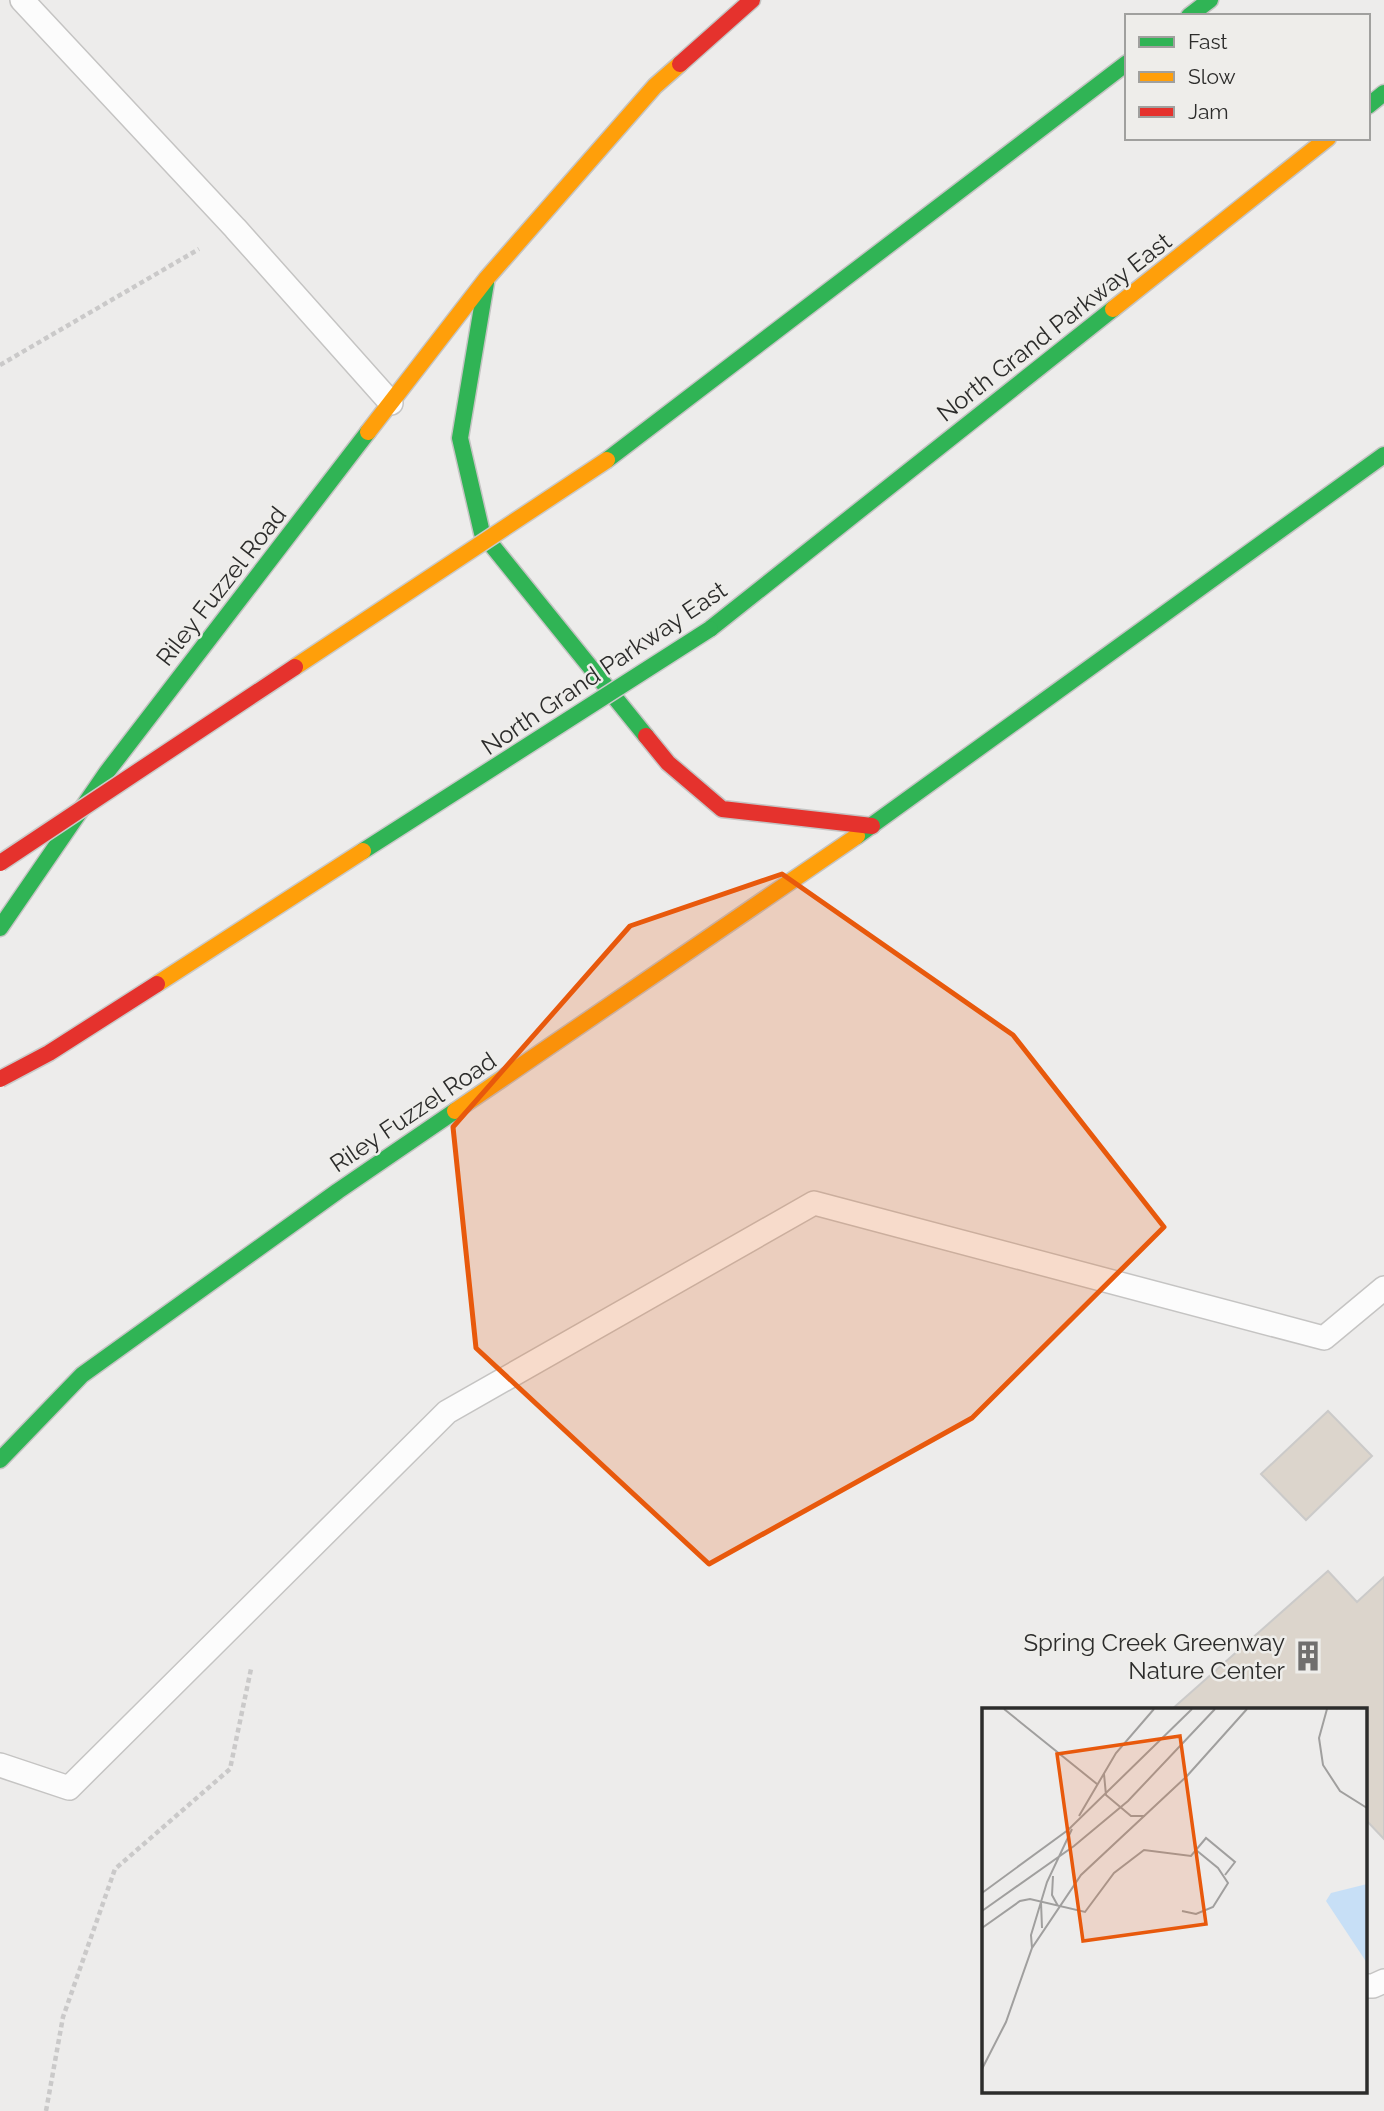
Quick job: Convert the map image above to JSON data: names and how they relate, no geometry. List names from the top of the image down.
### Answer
{
  "streets": {
    "main road": ["North Grand Parkway East", "Riley Fuzzel Road"]
  },
  "places": {
    "building": ["Spring Creek Greenway Nature Center"]
  },
  "legend": ["Fast", "Slow", "Jam"]
}
